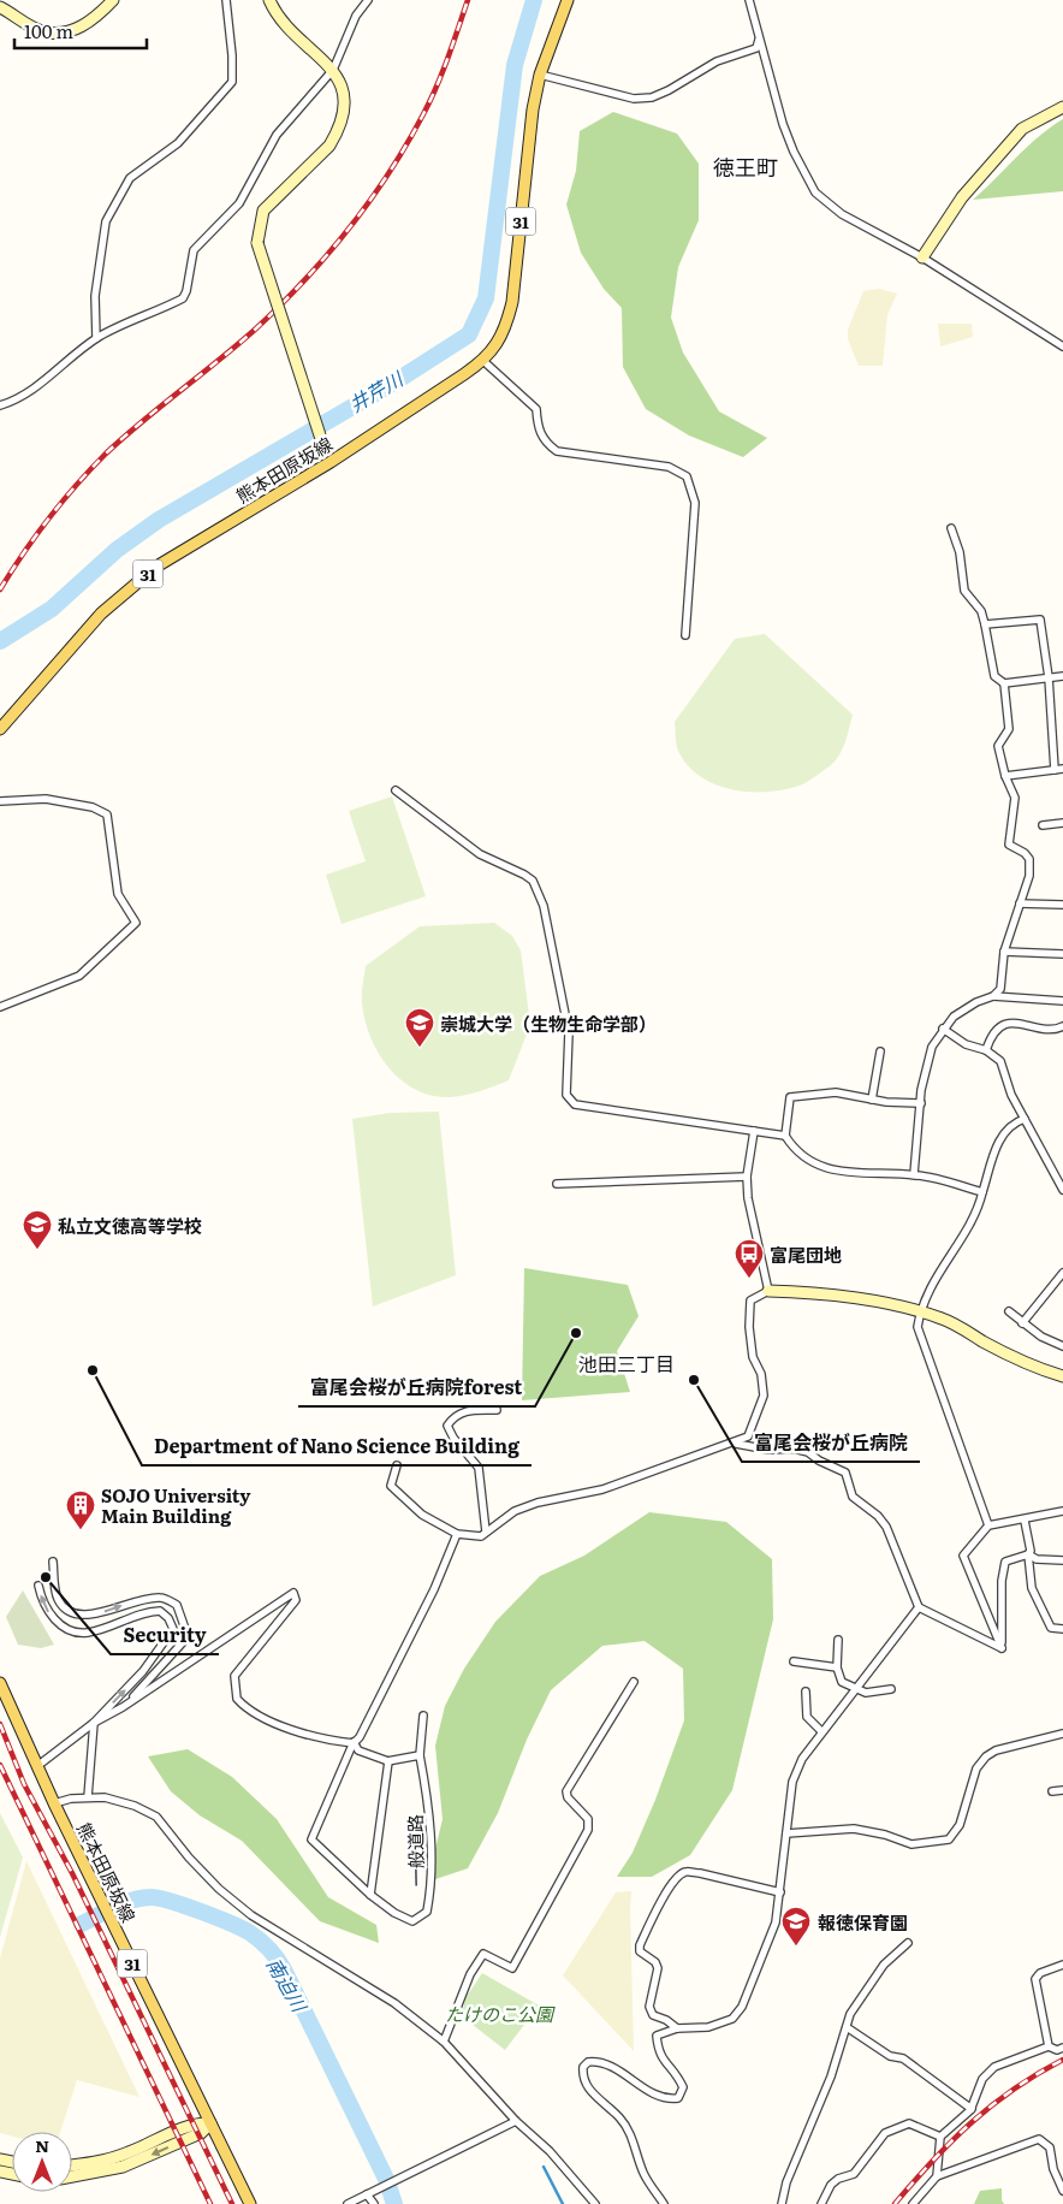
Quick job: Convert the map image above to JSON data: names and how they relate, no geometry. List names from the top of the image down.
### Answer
{
  "streets": {
    "main road": ["31", "熊本田原坂線"],
    "street": ["一般道路"]
  },
  "districts": ["徳王町", "池田三丁目"],
  "water": ["井芹川", "南迫川"],
  "parks": ["たけのこ公園"],
  "places": {
    "school or university": ["崇城大学（生物生命学部）", "私立文徳高等学校", "報徳保育園"],
    "bus stop": ["富尾団地"],
    "other": [
      "富尾会桜が丘病院forest",
      "Department of Nano Science Building",
      "富尾会桜が丘病院",
      "Security"
    ],
    "building": ["SOJO University Main Building"]
  },
  "scale_bar": "100 m",
  "north": "top"
}
